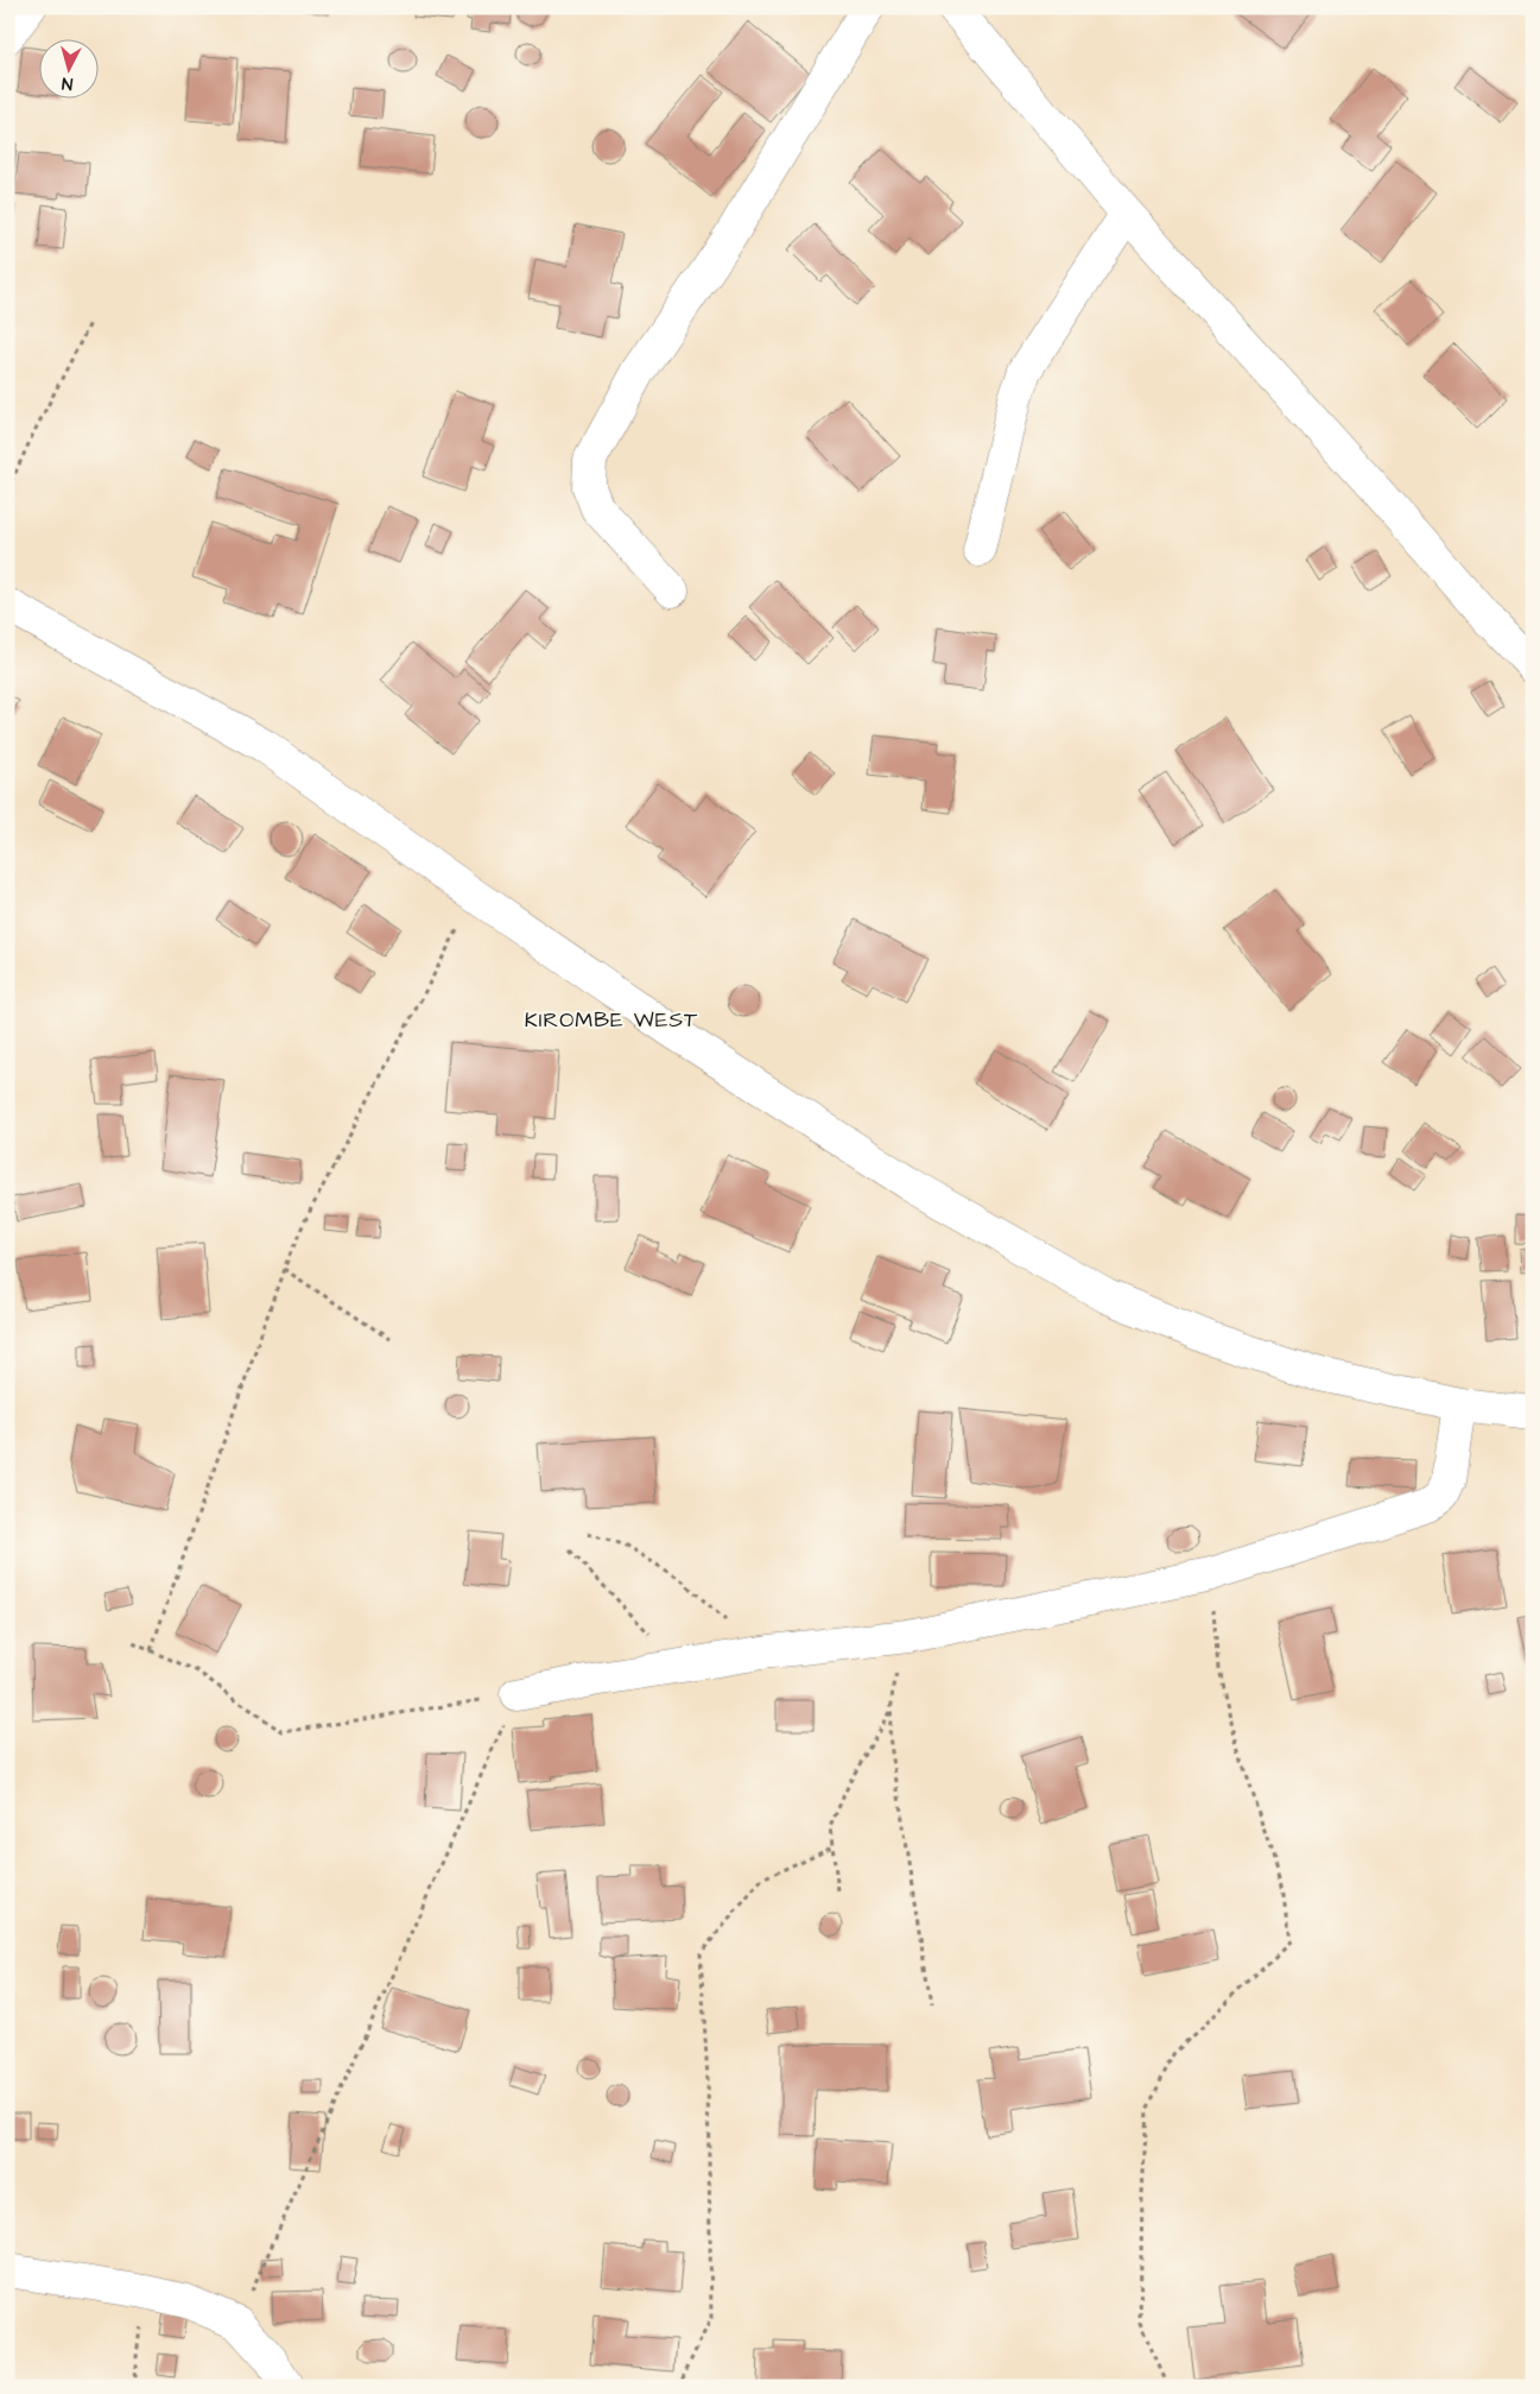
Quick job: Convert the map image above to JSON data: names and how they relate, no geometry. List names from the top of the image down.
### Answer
{
  "districts": ["KIROMBE WEST"],
  "north": "bottom"
}
